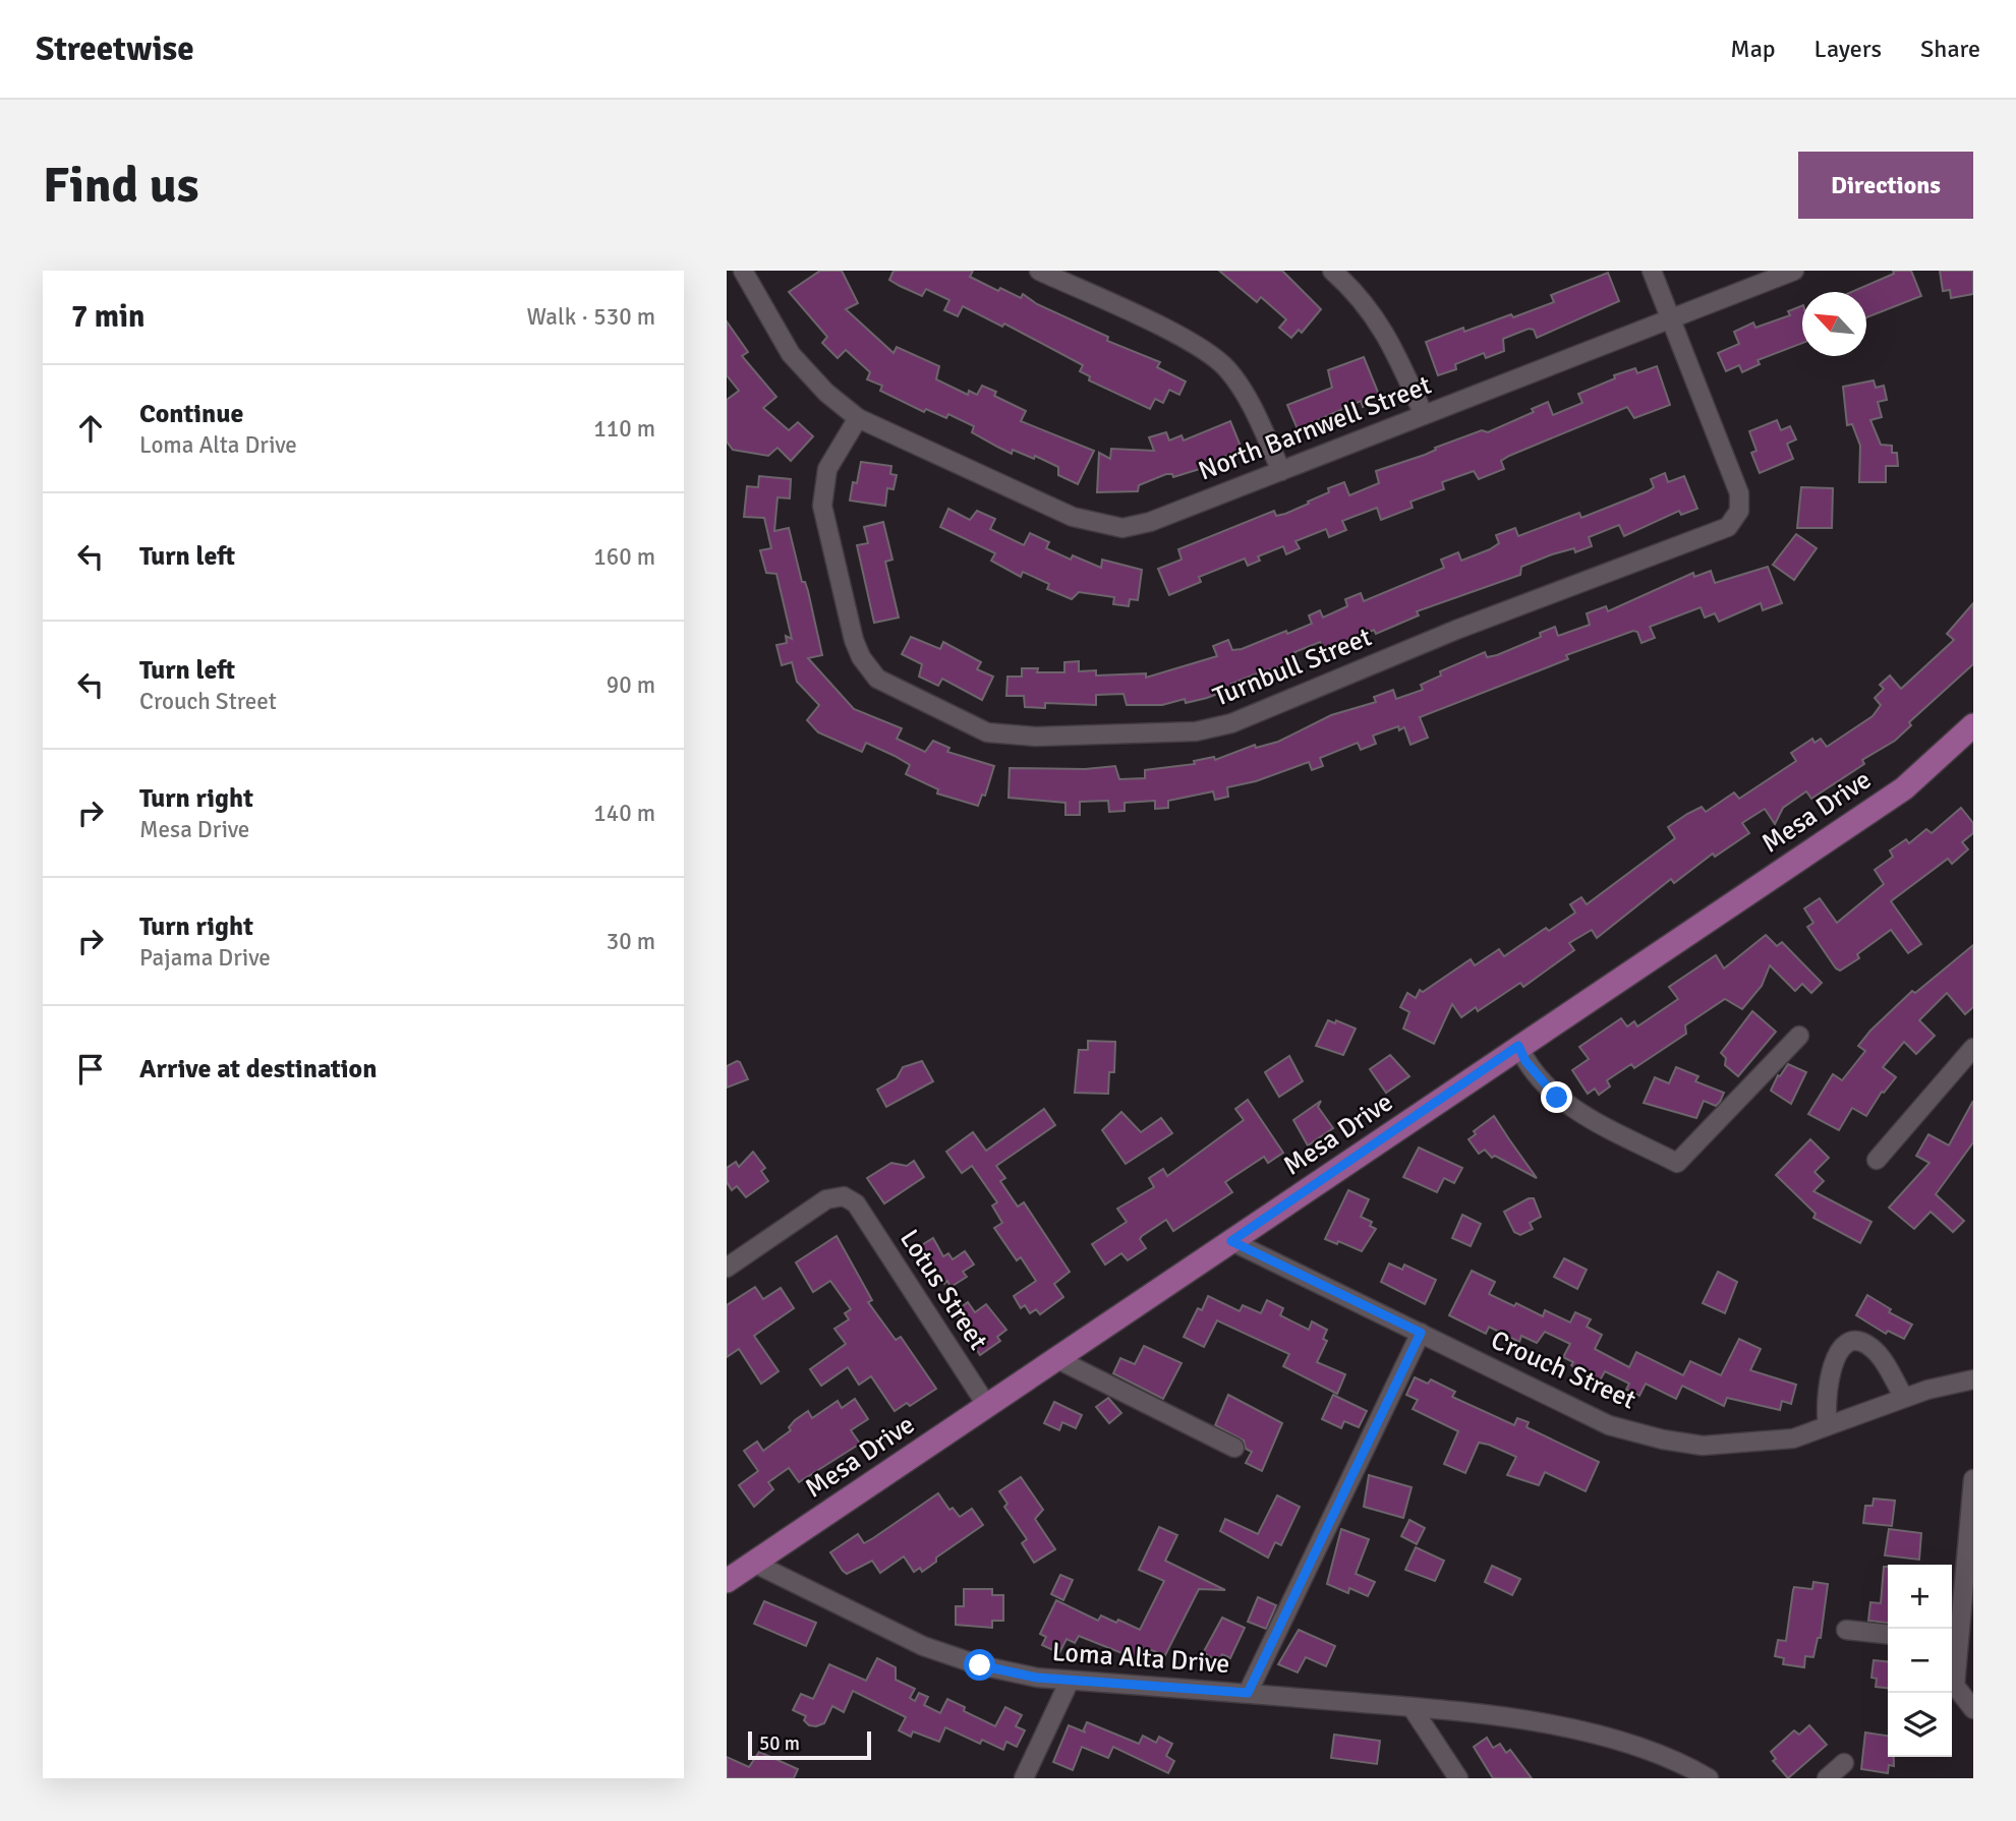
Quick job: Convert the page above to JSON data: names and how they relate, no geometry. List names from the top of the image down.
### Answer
{
  "streets": {
    "main road": ["Mesa Drive"],
    "street": [
      "North Barnwell Street",
      "Turnbull Street",
      "Lotus Street",
      "Crouch Street",
      "Loma Alta Drive"
    ]
  },
  "crossings": [
    ["North Barnwell Street", "Turnbull Street"],
    ["Mesa Drive", "Lotus Street"],
    ["Mesa Drive", "Crouch Street"],
    ["Mesa Drive", "Loma Alta Drive"]
  ],
  "scale_bar": "50 m",
  "north": "top left",
  "page": {
    "header": "Streetwise",
    "nav": ["Map", "Layers", "Share"],
    "buttons": "Directions",
    "title": "Find us",
    "heading": ["7 min", "Walk · 530 m"],
    "list": [
      ["Continue", "Loma Alta Drive", "110 m"],
      ["Turn left", "160 m"],
      ["Turn left", "Crouch Street", "90 m"],
      ["Turn right", "Mesa Drive", "140 m"],
      ["Turn right", "Pajama Drive", "30 m"],
      "Arrive at destination"
    ],
    "map_buttons": ["+", "−"],
    "scale": "50 m"
  }
}
